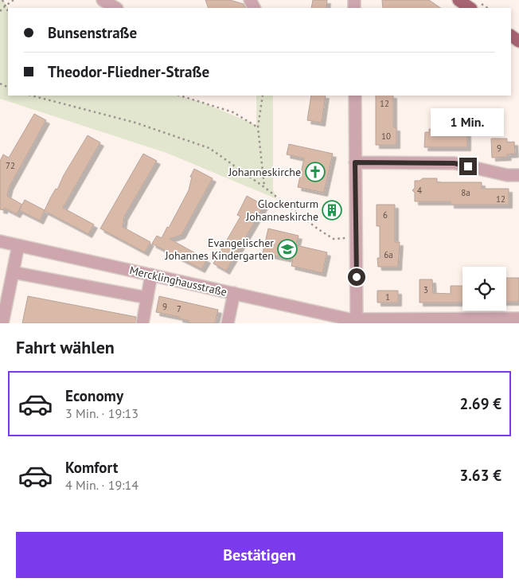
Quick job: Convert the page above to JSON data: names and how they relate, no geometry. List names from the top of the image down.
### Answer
{
  "streets": {
    "street": ["Mercklinghausstraße"]
  },
  "places": {
    "church": ["Johanneskirche"],
    "building": ["Glockenturm Johanneskirche"],
    "school or university": ["Evangelischer Johannes Kindergarten"]
  },
  "house_numbers": [
    "12",
    "10",
    "9",
    "72",
    "4",
    "8a",
    "12",
    "6",
    "6a",
    "3",
    "1",
    "9",
    "7"
  ],
  "page": {
    "banner": ["Bunsenstraße", "Theodor-Fliedner-Straße"],
    "bubble": "1 Min.",
    "heading": "Fahrt wählen",
    "list": [
      {
        "name": "Economy",
        "note": "3 Min. · 19:13",
        "value": "2.69 €"
      },
      {
        "name": "Komfort",
        "note": "4 Min. · 19:14",
        "value": "3.63 €"
      }
    ],
    "buttons": "Bestätigen"
  }
}
